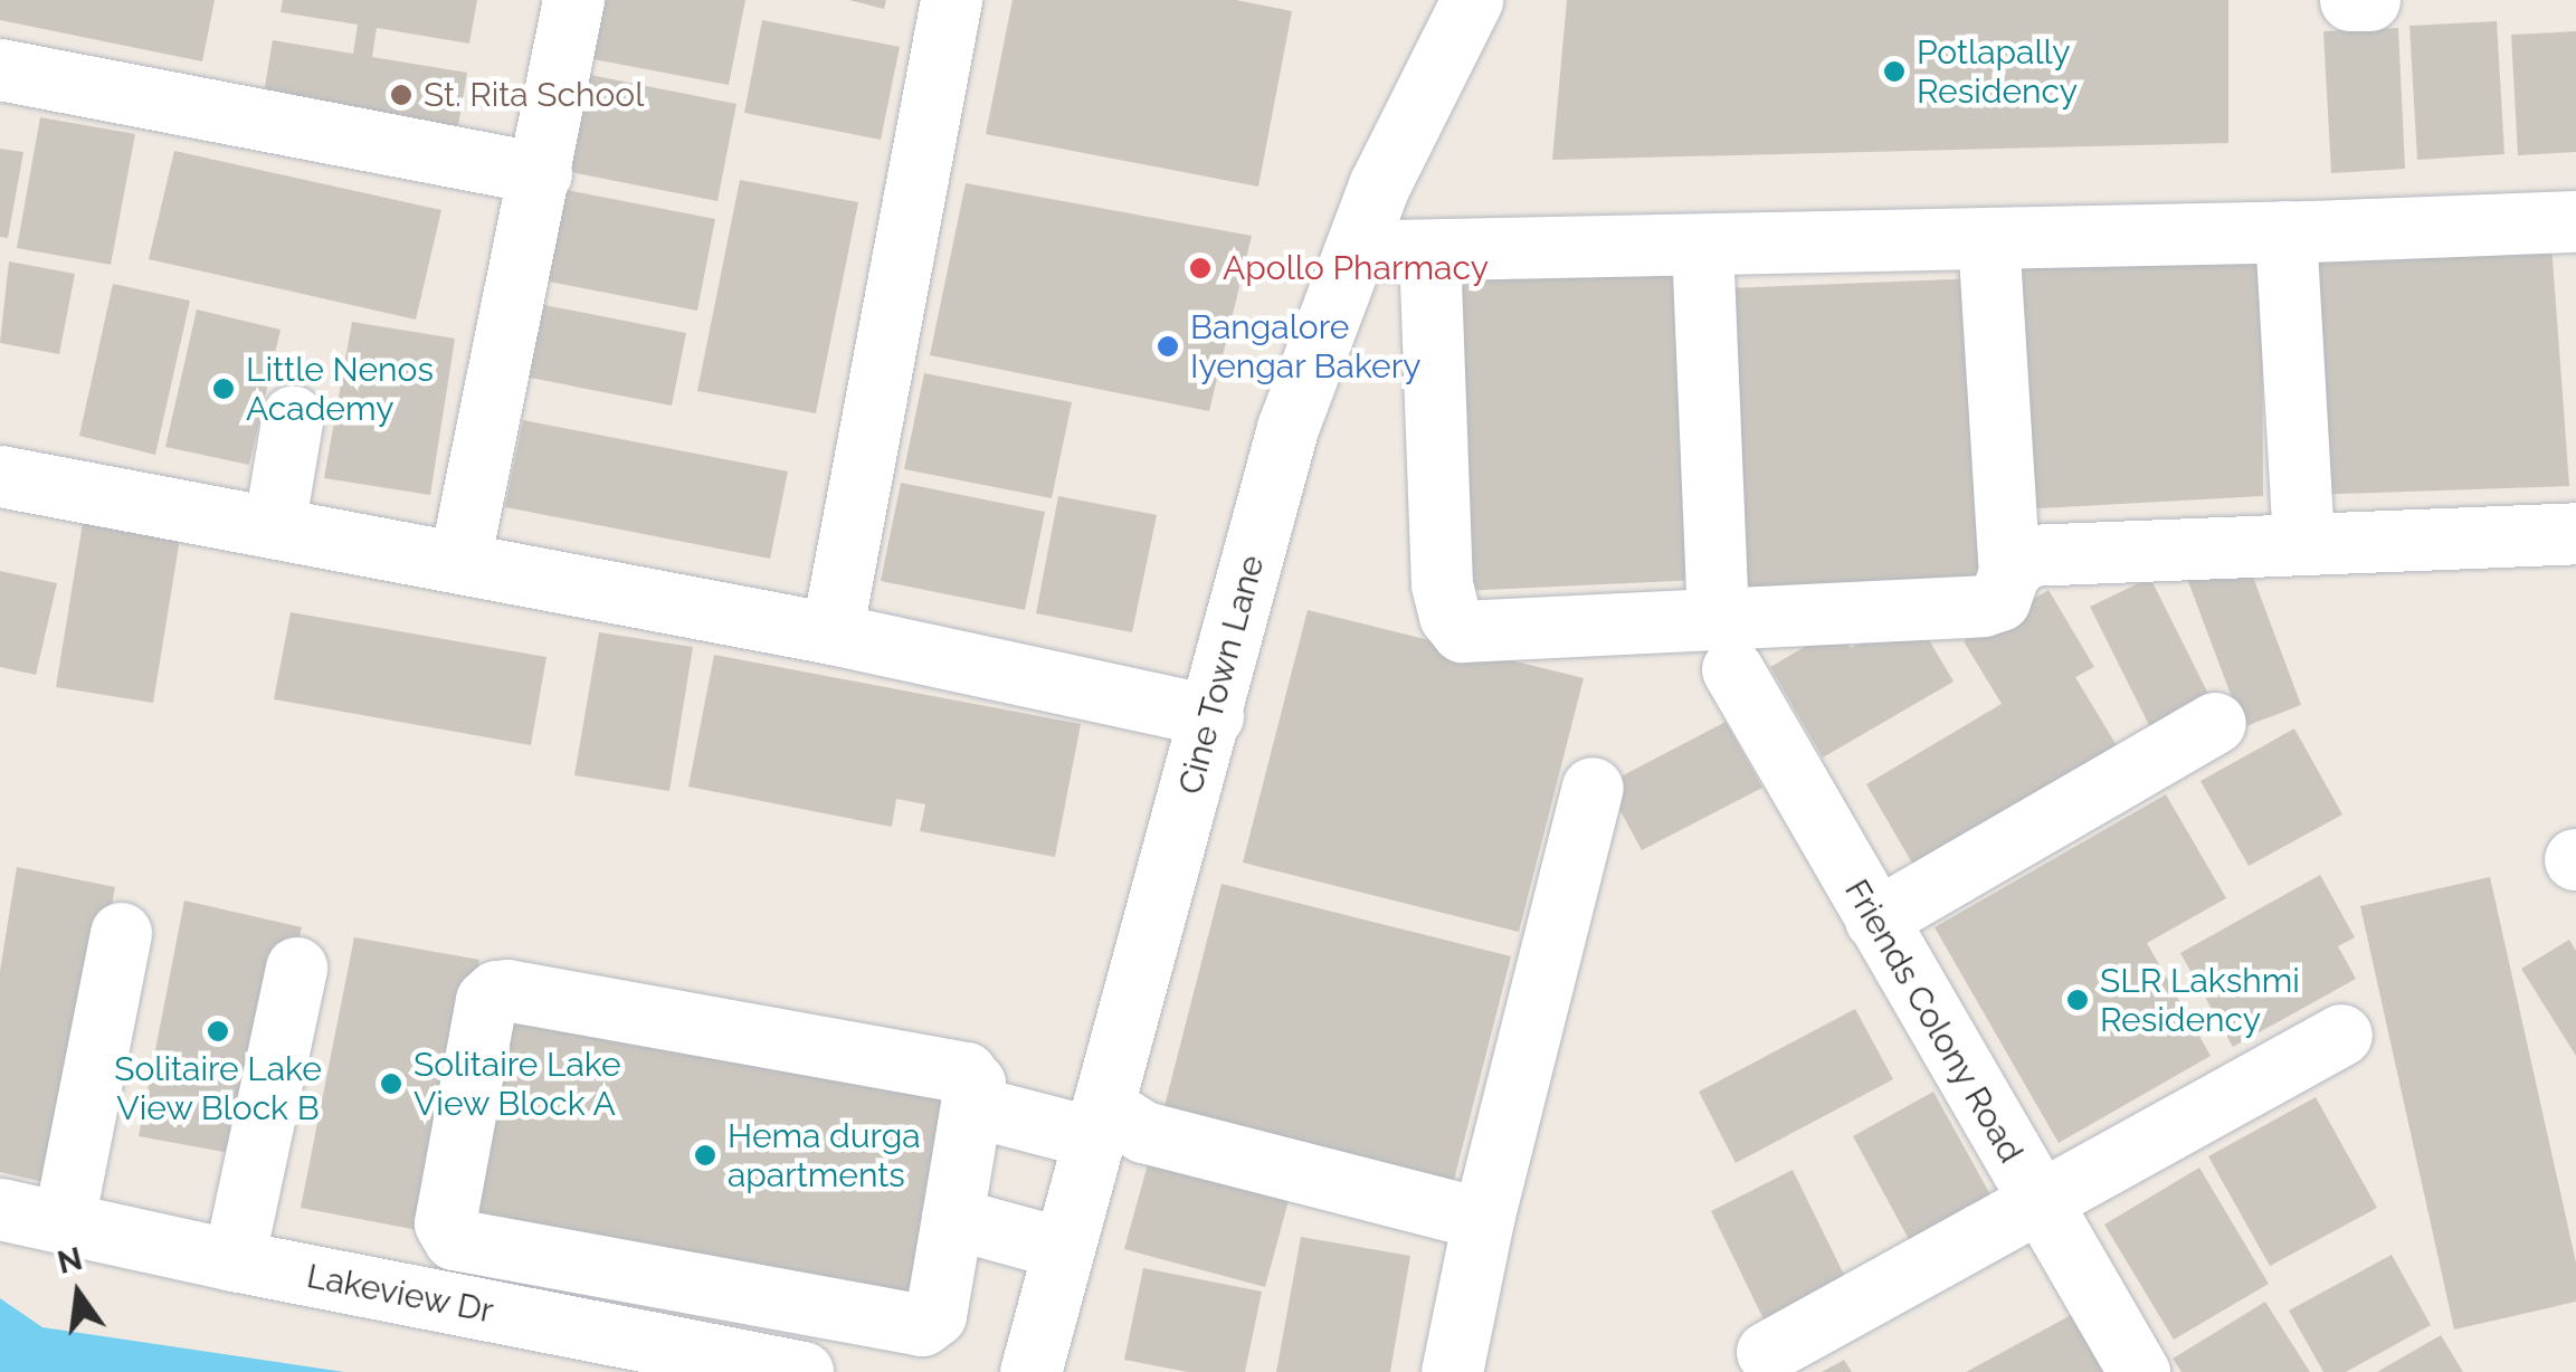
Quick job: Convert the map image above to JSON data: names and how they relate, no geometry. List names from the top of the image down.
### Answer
{
  "streets": {
    "street": ["Cine Town Lane", "Friends Colony Road", "Lakeview Dr"]
  },
  "places": [
    "Potlapally Residency",
    "St. Rita School",
    "Apollo Pharmacy",
    "Bangalore Iyengar Bakery",
    "Little Nenos Academy",
    "SLR Lakshmi Residency",
    "Solitaire Lake View Block B",
    "Solitaire Lake View Block A",
    "Hema durga apartments"
  ],
  "north": "top"
}
